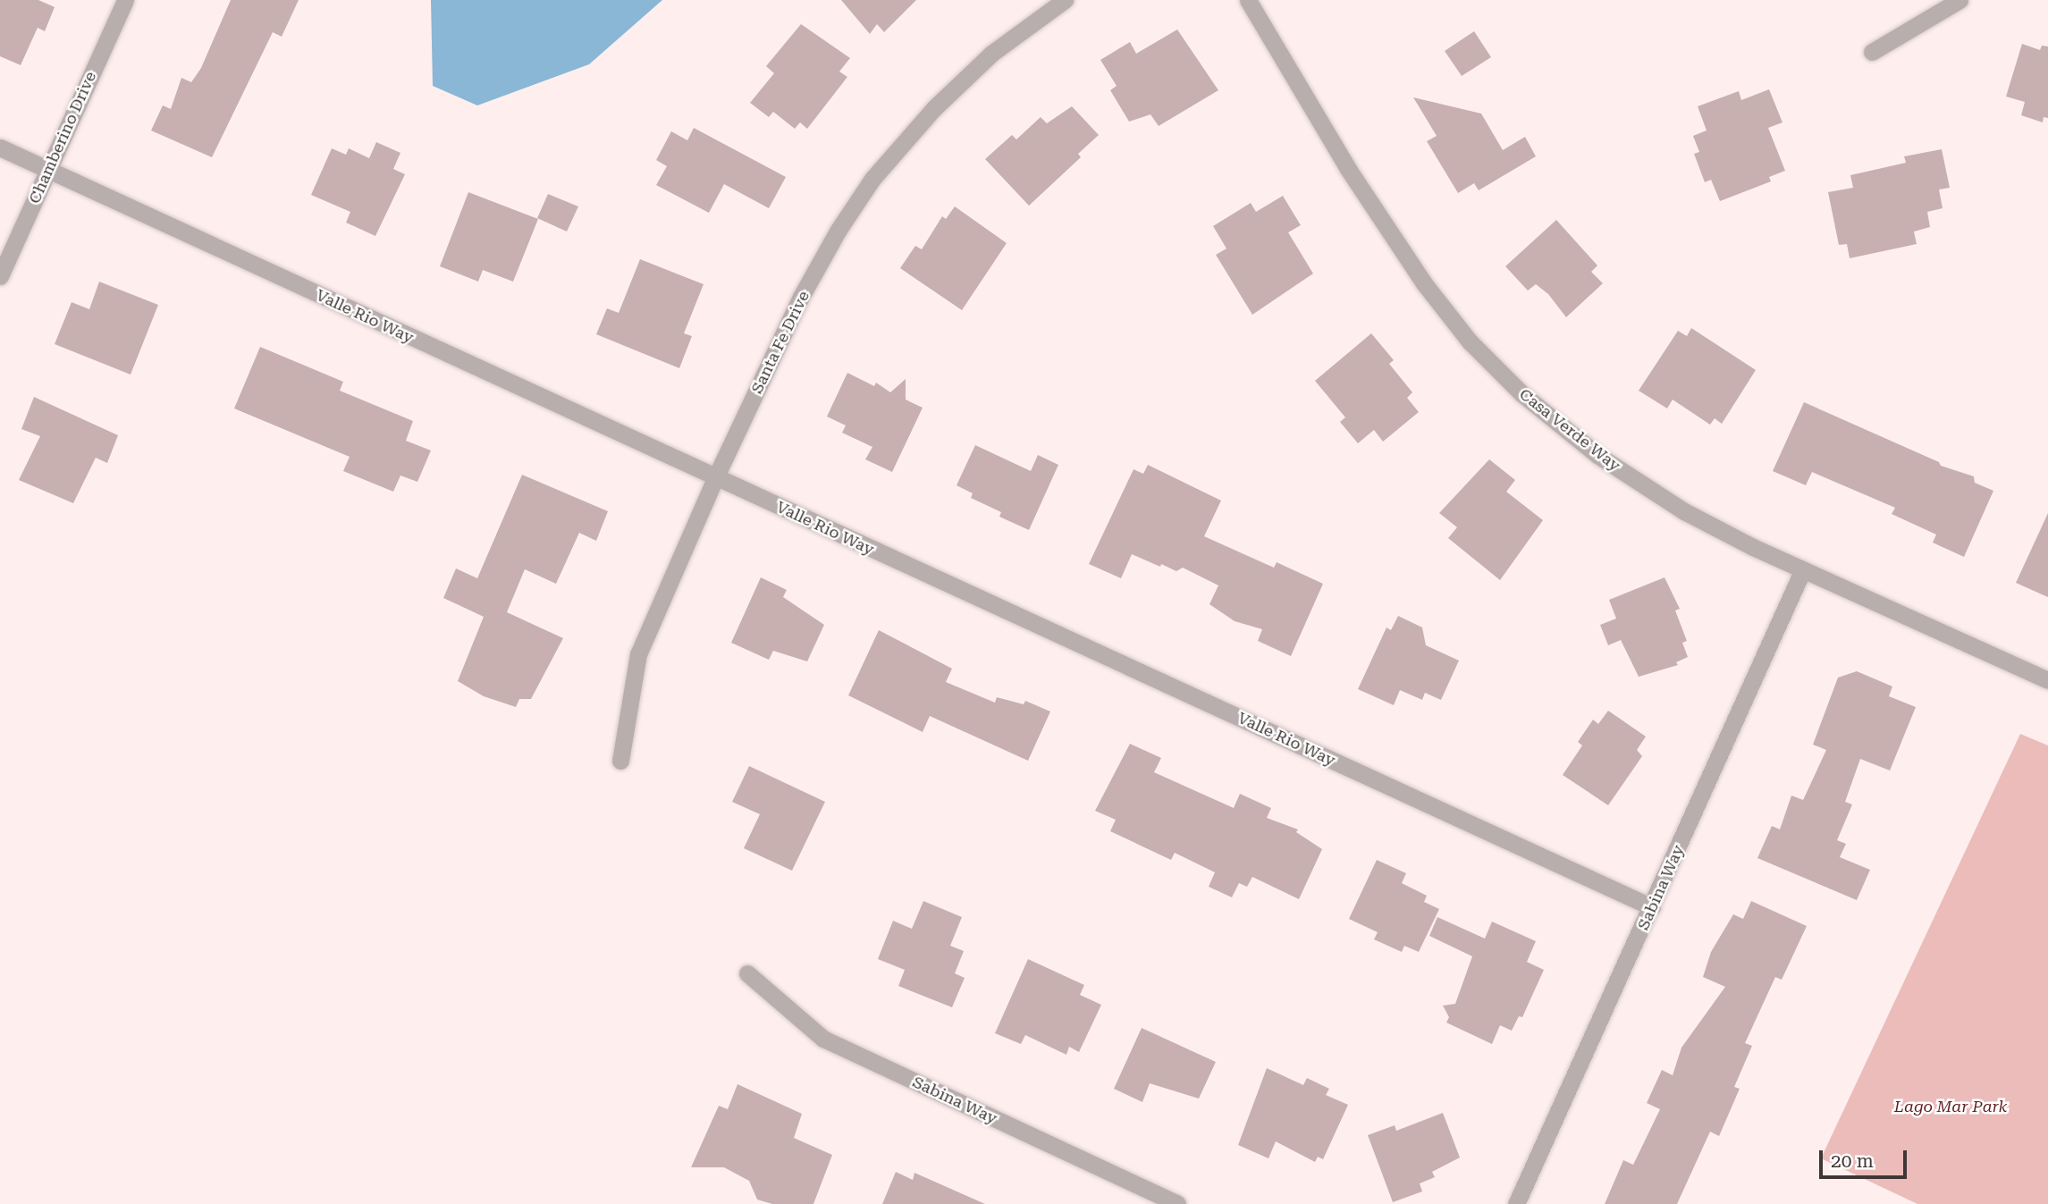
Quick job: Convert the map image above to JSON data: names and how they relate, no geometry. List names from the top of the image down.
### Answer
{
  "streets": {
    "street": [
      "Chamberino Drive",
      "Valle Rio Way",
      "Santa Fe Drive",
      "Casa Verde Way",
      "Sabina Way"
    ]
  },
  "crossings": [
    ["Chamberino Drive", "Valle Rio Way"],
    ["Valle Rio Way", "Santa Fe Drive"],
    ["Valle Rio Way", "Sabina Way"],
    ["Casa Verde Way", "Sabina Way"]
  ],
  "parks": ["Lago Mar Park"],
  "scale_bar": "20 m"
}
